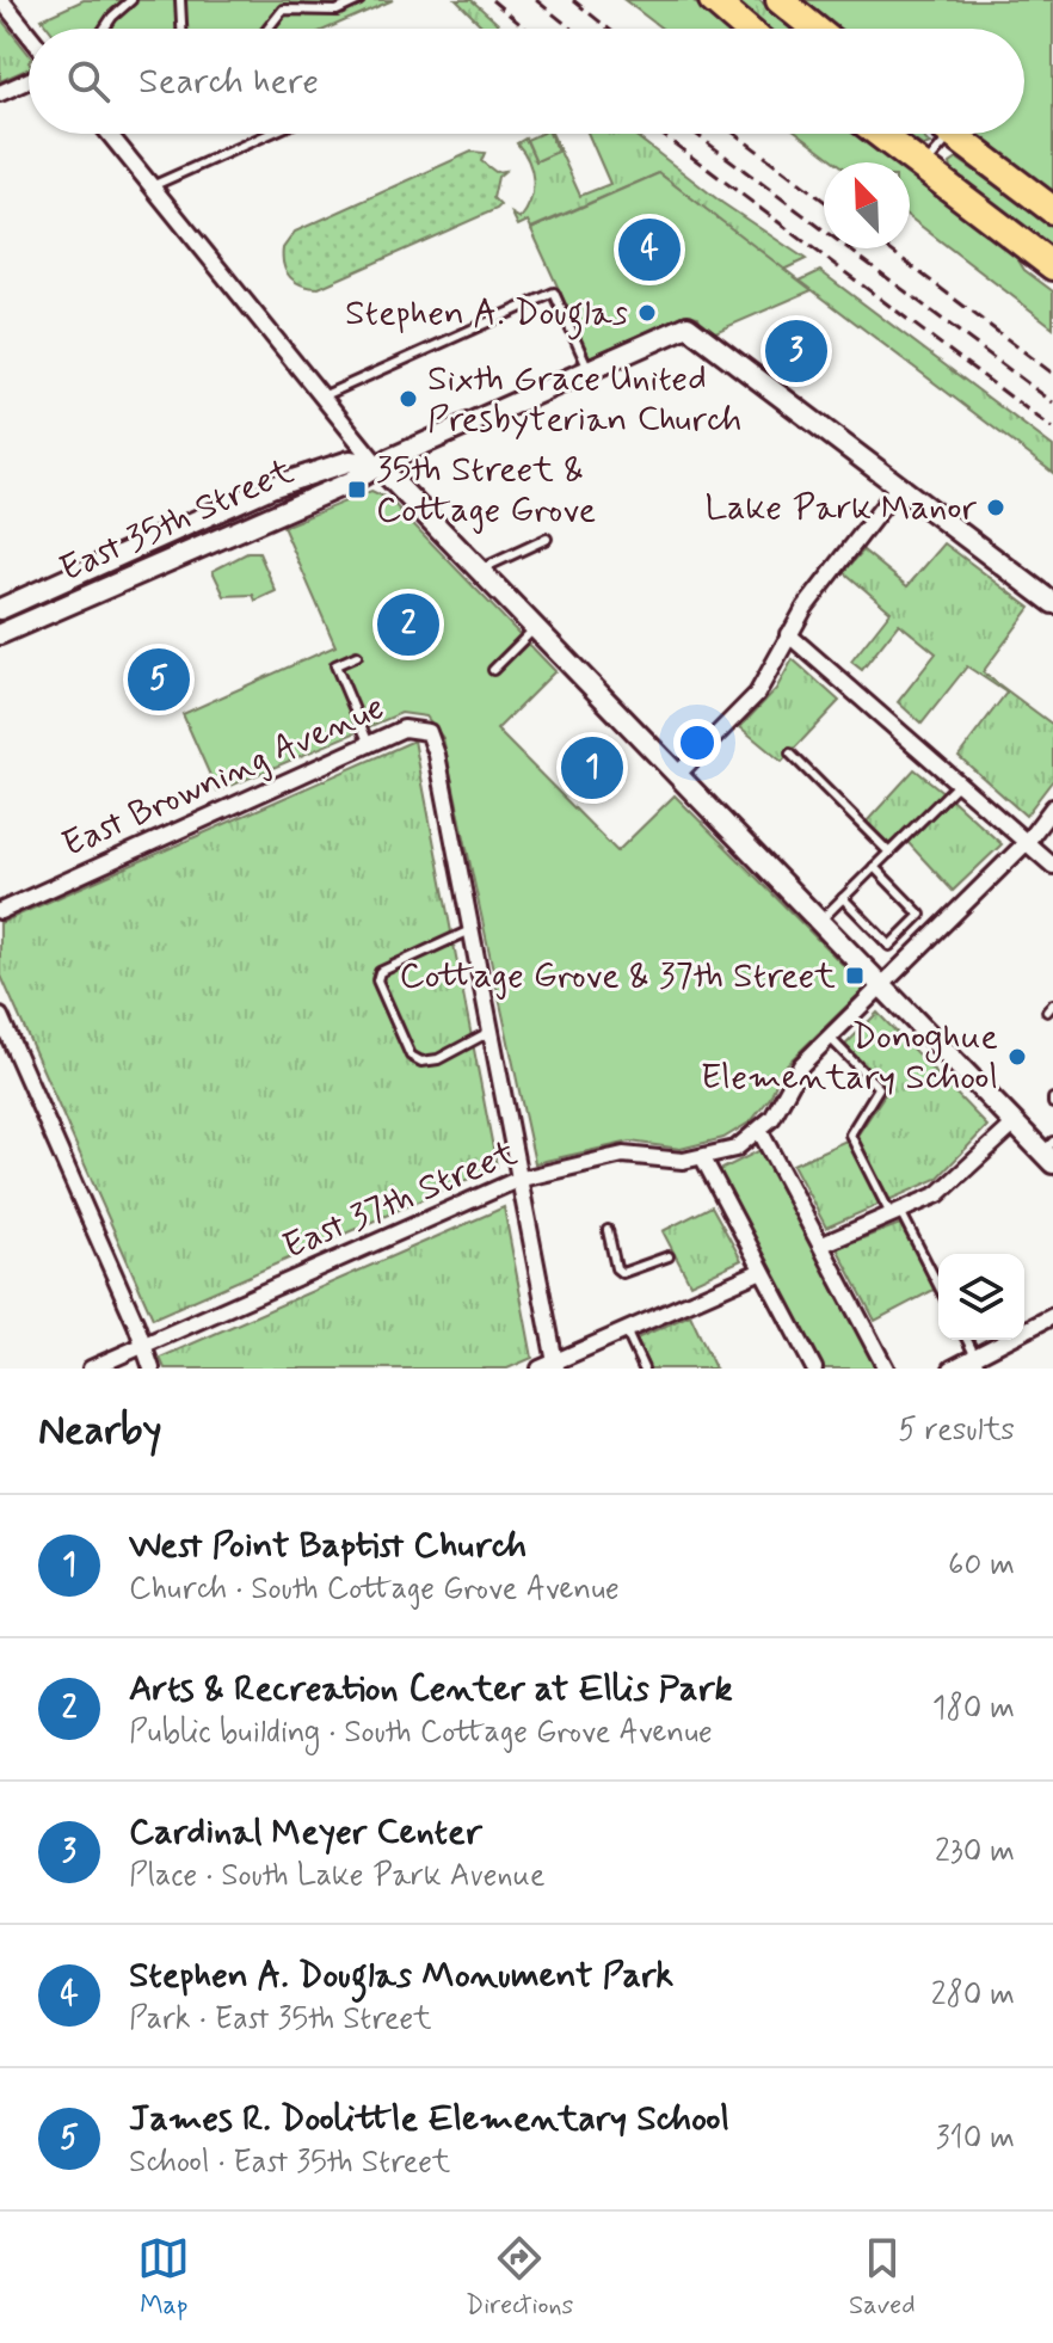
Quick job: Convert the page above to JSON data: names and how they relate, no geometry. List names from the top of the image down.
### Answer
{
  "streets": {
    "main road": ["East 35th Street"],
    "street": ["East Browning Avenue", "East 37th Street"]
  },
  "places": {
    "other": [
      "Stephen A. Douglas",
      "Sixth Grace United Presbyterian Church",
      "Lake Park Manor",
      "Donoghue Elementary School"
    ],
    "transit": ["35th Street & Cottage Grove", "Cottage Grove & 37th Street"]
  },
  "north": "top left",
  "page": {
    "search": "Search here",
    "pins": [
      "4",
      "3",
      "2",
      "5",
      "1"
    ],
    "heading": ["Nearby", "5 results"],
    "list": [
      {
        "mark": "1",
        "name": "West Point Baptist Church",
        "note": "Church · South Cottage Grove Avenue",
        "value": "60 m"
      },
      {
        "mark": "2",
        "name": "Arts & Recreation Center at Ellis Park",
        "note": "Public building · South Cottage Grove Avenue",
        "value": "180 m"
      },
      {
        "mark": "3",
        "name": "Cardinal Meyer Center",
        "note": "Place · South Lake Park Avenue",
        "value": "230 m"
      },
      {
        "mark": "4",
        "name": "Stephen A. Douglas Monument Park",
        "note": "Park · East 35th Street",
        "value": "280 m"
      },
      {
        "mark": "5",
        "name": "James R. Doolittle Elementary School",
        "note": "School · East 35th Street",
        "value": "310 m"
      }
    ],
    "nav": ["Map", "Directions", "Saved"]
  }
}
